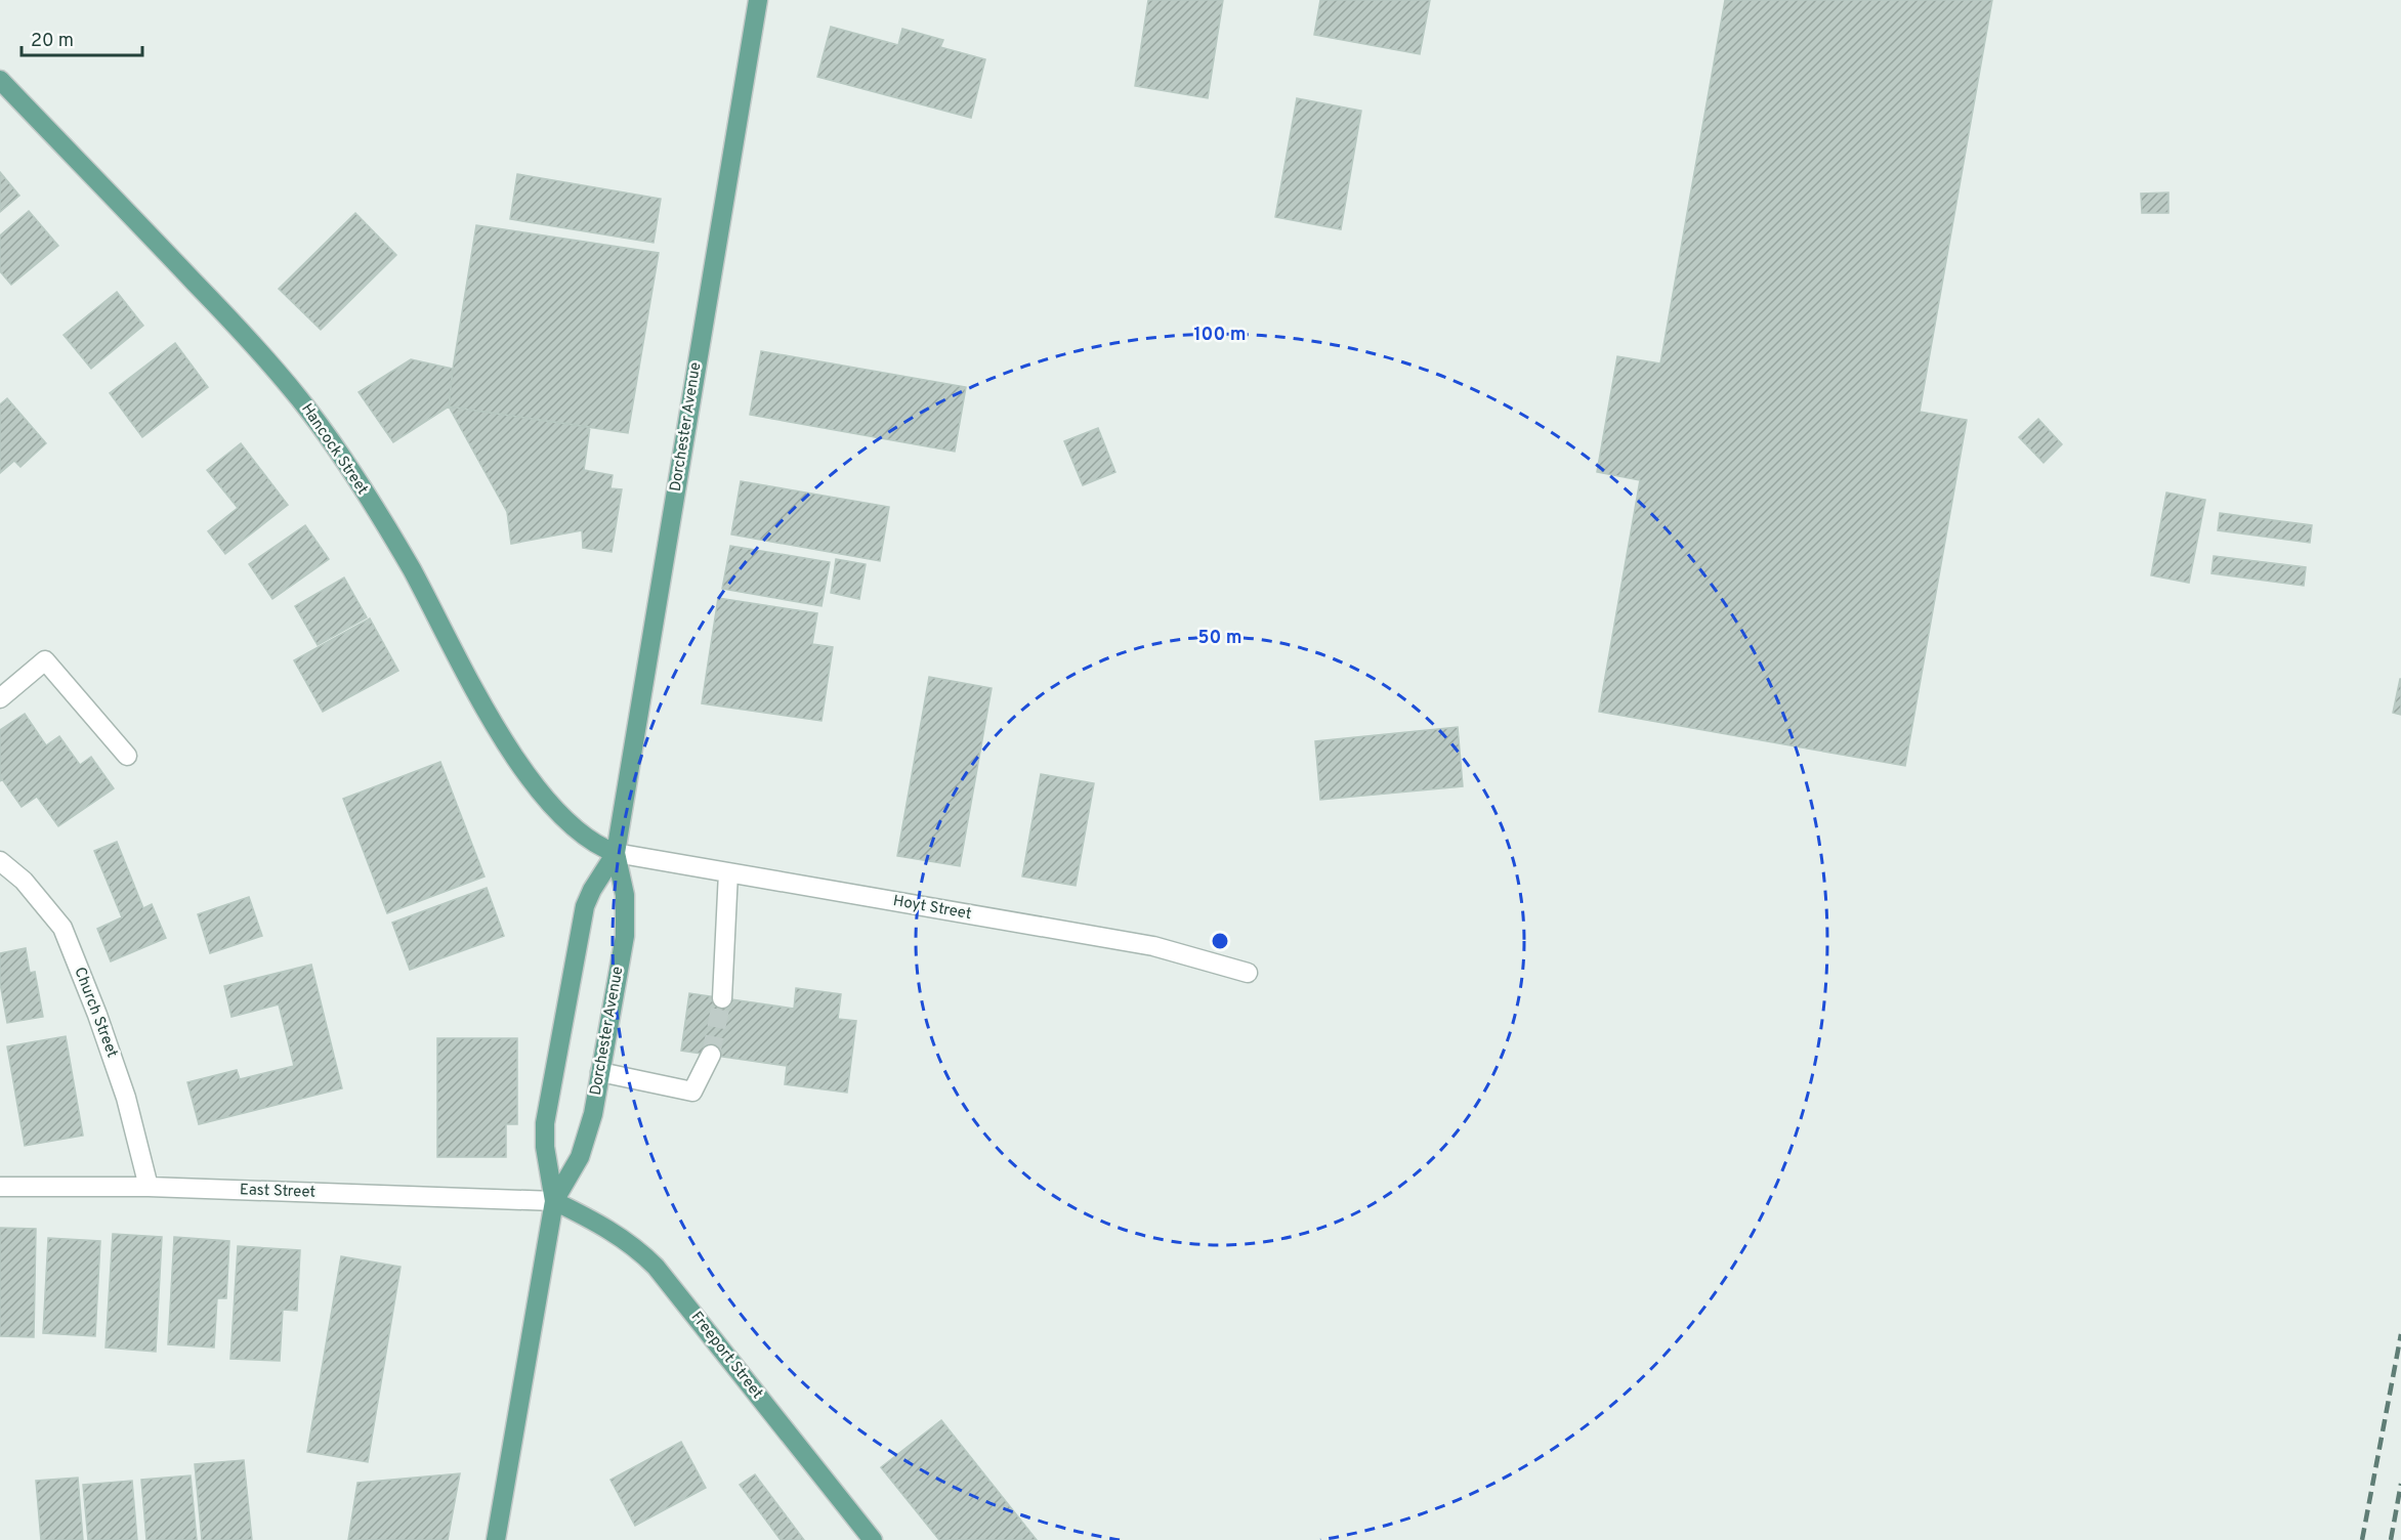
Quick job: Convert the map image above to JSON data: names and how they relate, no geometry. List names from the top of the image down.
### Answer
{
  "streets": {
    "main road": ["Dorchester Avenue", "Hancock Street", "Freeport Street"],
    "street": ["Hoyt Street", "Church Street", "East Street"]
  },
  "crossings": [
    ["Dorchester Avenue", "Hancock Street"],
    ["Dorchester Avenue", "Hoyt Street"],
    ["Dorchester Avenue", "East Street"],
    ["Dorchester Avenue", "Freeport Street"],
    ["Hancock Street", "Hoyt Street"],
    ["Church Street", "East Street"],
    ["East Street", "Freeport Street"]
  ],
  "scale_bar": "20 m",
  "rings": ["100 m", "50 m"]
}
